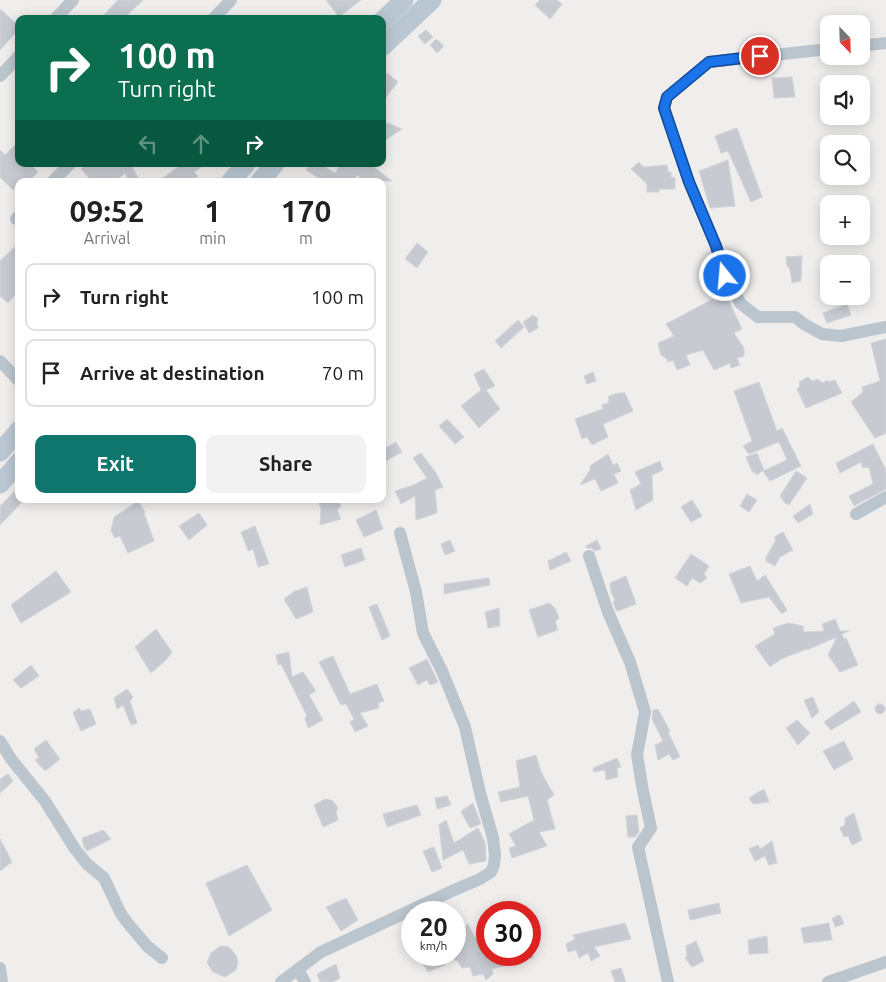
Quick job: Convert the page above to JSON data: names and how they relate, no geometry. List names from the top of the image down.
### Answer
{
  "north": "bottom right",
  "page": {
    "map_buttons": ["+", "−"],
    "turn": ["100 m", "Turn right"],
    "eta": [
      "09:52",
      "Arrival",
      "1",
      "min",
      "170",
      "m"
    ],
    "list": [
      {
        "name": "Turn right",
        "value": "100 m"
      },
      {
        "name": "Arrive at destination",
        "value": "70 m"
      }
    ],
    "buttons": ["Exit", "Share"],
    "speed": "20 km/h",
    "limit": "30"
  }
}
